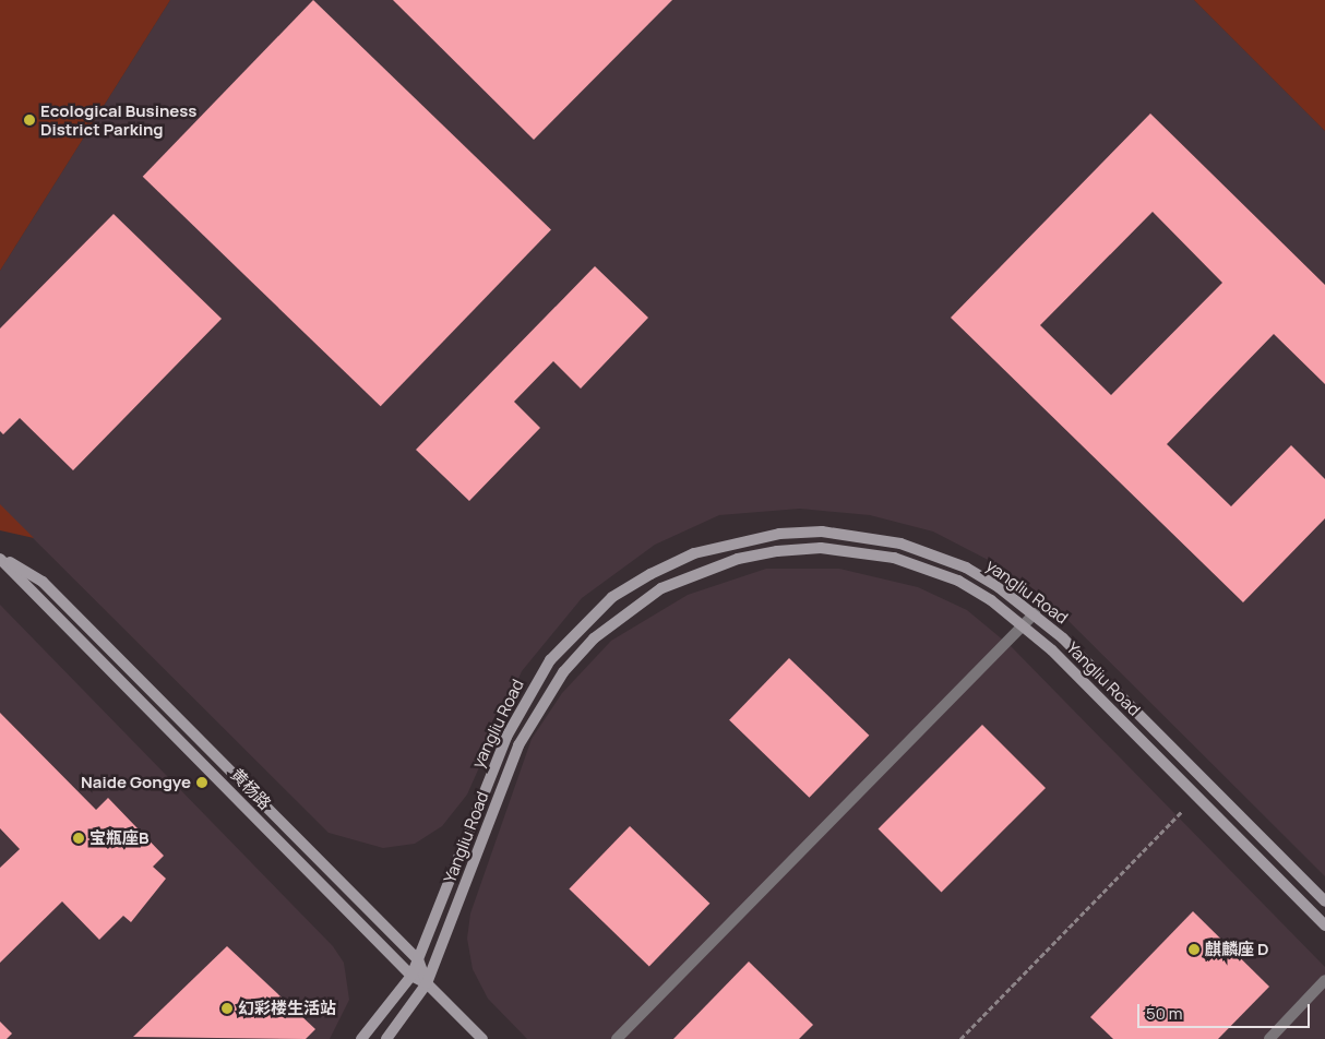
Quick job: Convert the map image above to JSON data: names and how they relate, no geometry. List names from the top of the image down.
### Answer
{
  "streets": {
    "street": ["yangliu Road", "Yangliu Road", "黄杨路"]
  },
  "crossings": [
    ["yangliu Road", "黄杨路"],
    ["Yangliu Road", "黄杨路"]
  ],
  "places": [
    "Ecological Business District Parking",
    "Naide Gongye",
    "宝瓶座B",
    "麒麟座 D",
    "幻彩楼生活站"
  ],
  "scale_bar": "50 m"
}
